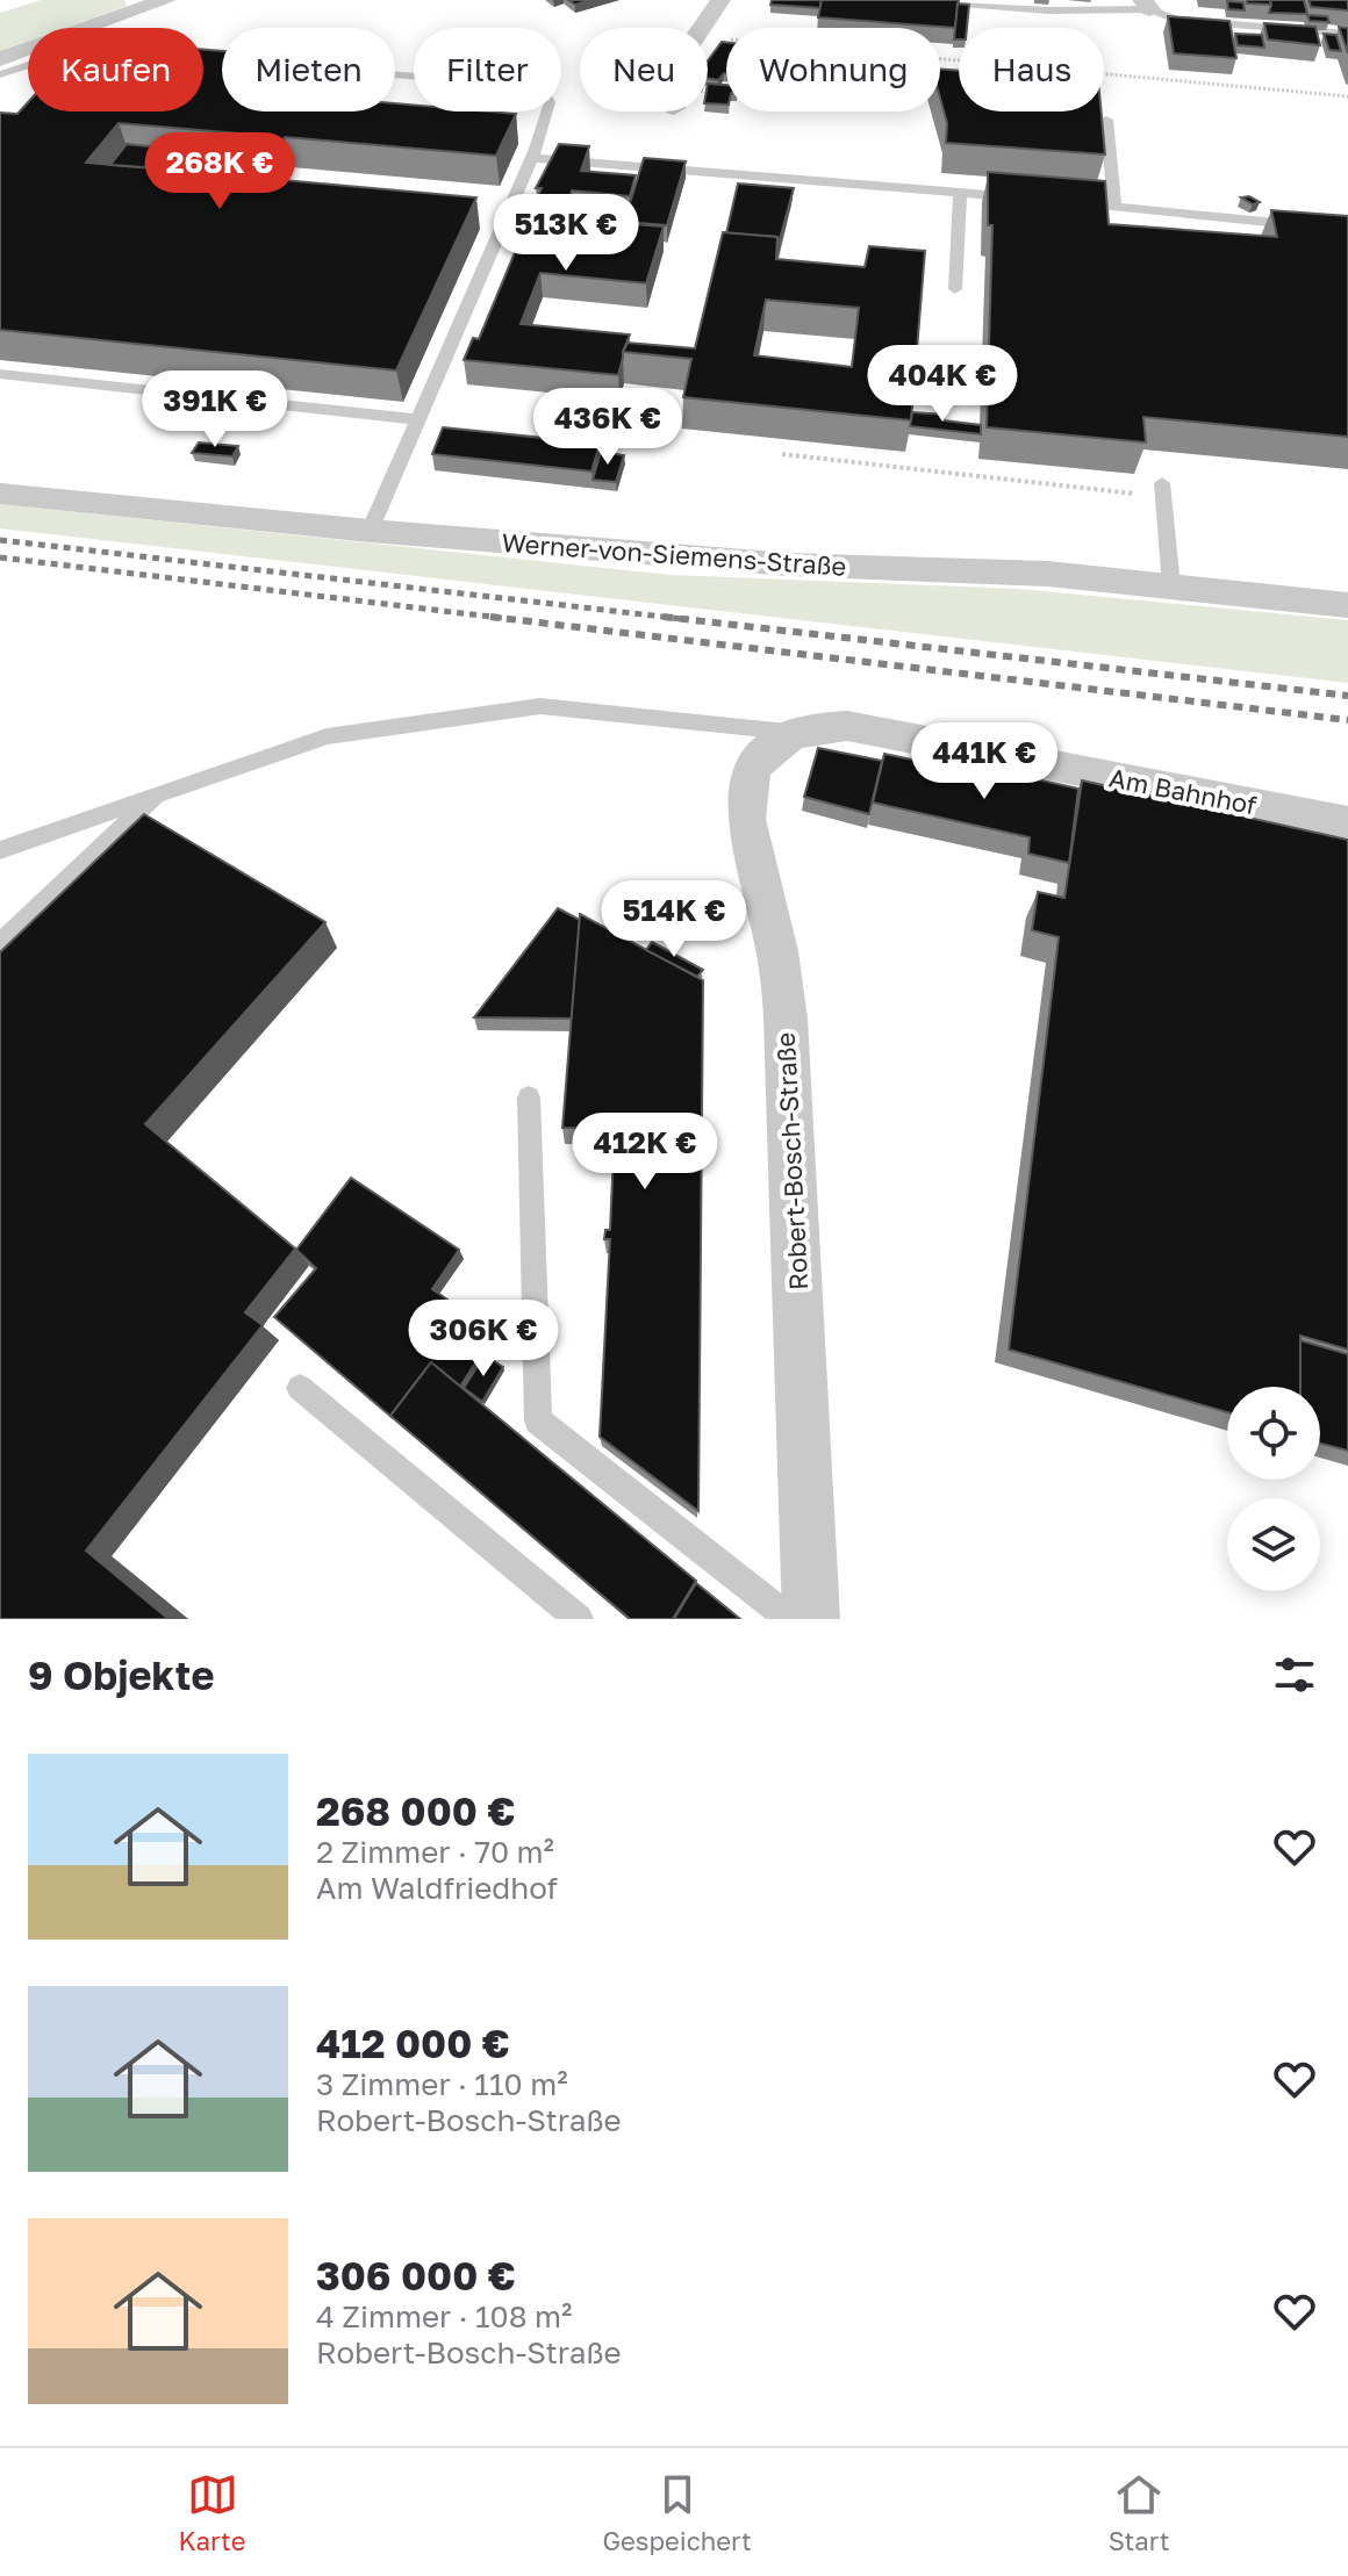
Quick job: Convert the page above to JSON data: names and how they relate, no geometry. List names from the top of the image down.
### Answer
{
  "streets": {
    "street": ["Werner-von-Siemens-Straße", "Am Bahnhof", "Robert-Bosch-Straße"]
  },
  "crossings": [
    ["Am Bahnhof", "Robert-Bosch-Straße"]
  ],
  "page": {
    "chip": [
      "Kaufen",
      "Mieten",
      "Filter",
      "Neu",
      "Wohnung",
      "Haus"
    ],
    "price": [
      "268K €",
      "513K €",
      "404K €",
      "391K €",
      "436K €",
      "441K €",
      "514K €",
      "412K €",
      "306K €"
    ],
    "heading": "9 Objekte",
    "list": [
      {
        "name": "268 000 €",
        "note": "2 Zimmer · 70 m² · Am Waldfriedhof"
      },
      {
        "name": "412 000 €",
        "note": "3 Zimmer · 110 m² · Robert-Bosch-Straße"
      },
      {
        "name": "306 000 €",
        "note": "4 Zimmer · 108 m² · Robert-Bosch-Straße"
      }
    ],
    "tabs": ["Karte", "Gespeichert", "Start"]
  }
}
